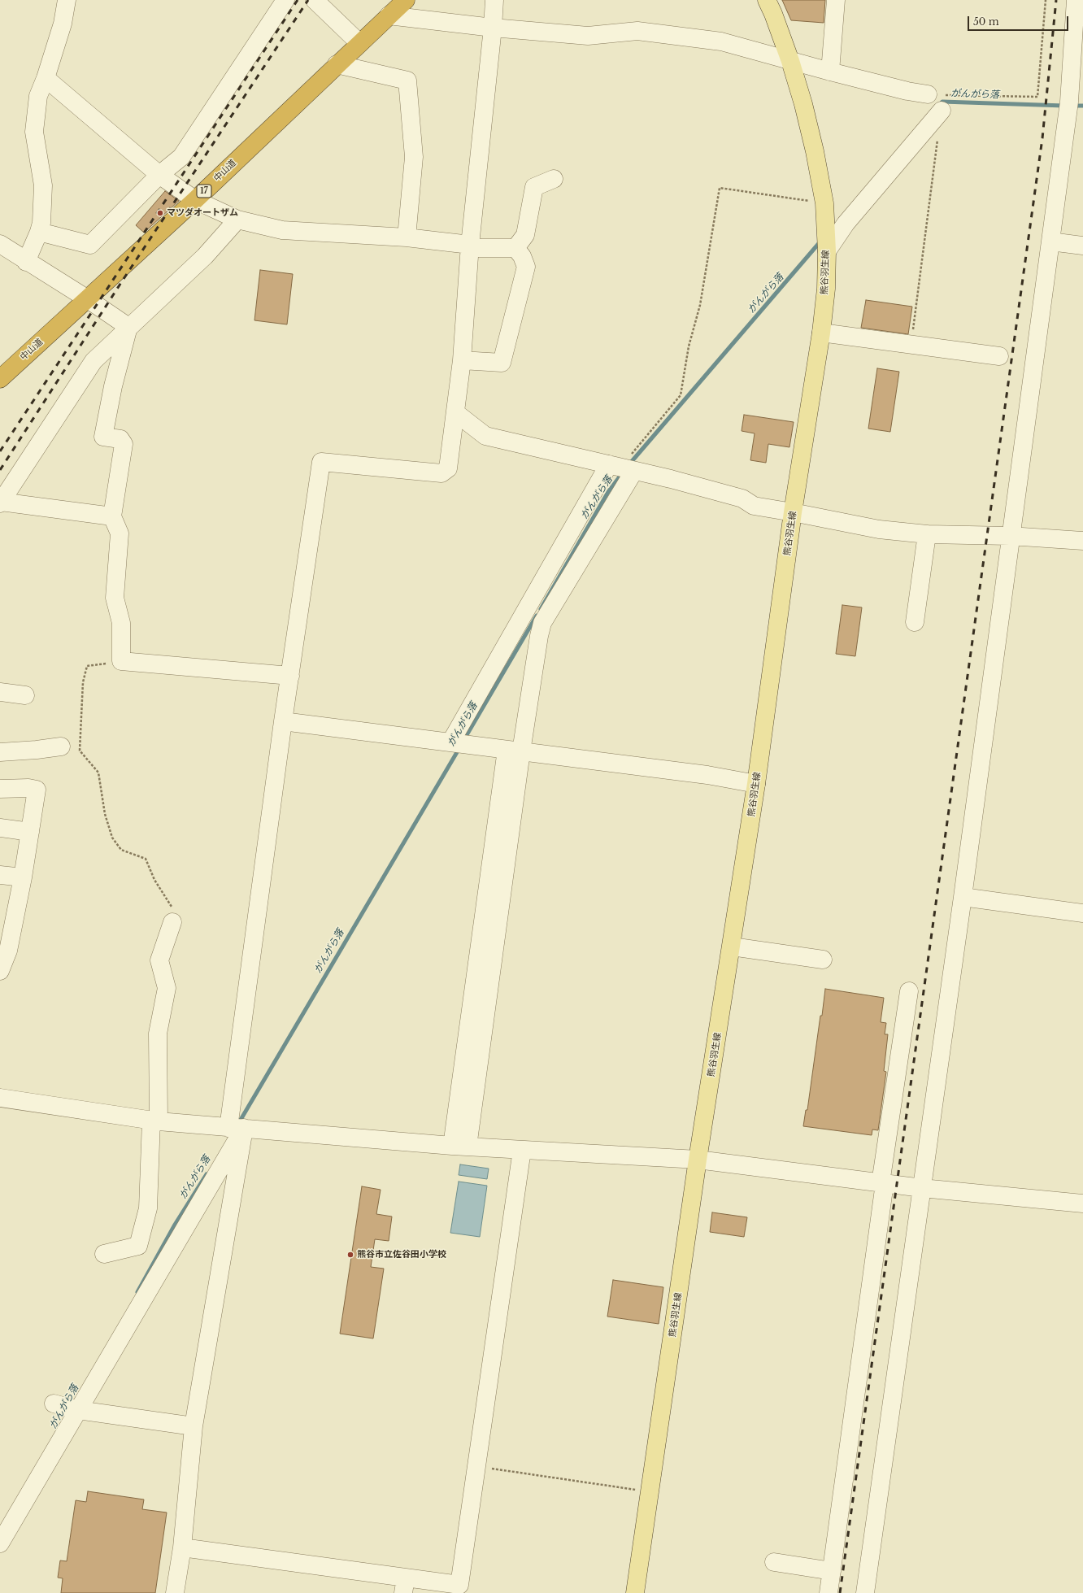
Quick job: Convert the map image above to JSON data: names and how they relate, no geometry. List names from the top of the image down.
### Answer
{
  "streets": {
    "highway": ["中山道", "17"],
    "main road": ["熊谷羽生線"]
  },
  "water": ["がんがら落"],
  "places": ["マツダオートザム", "熊谷市立佐谷田小学校"],
  "scale_bar": "50 m"
}
